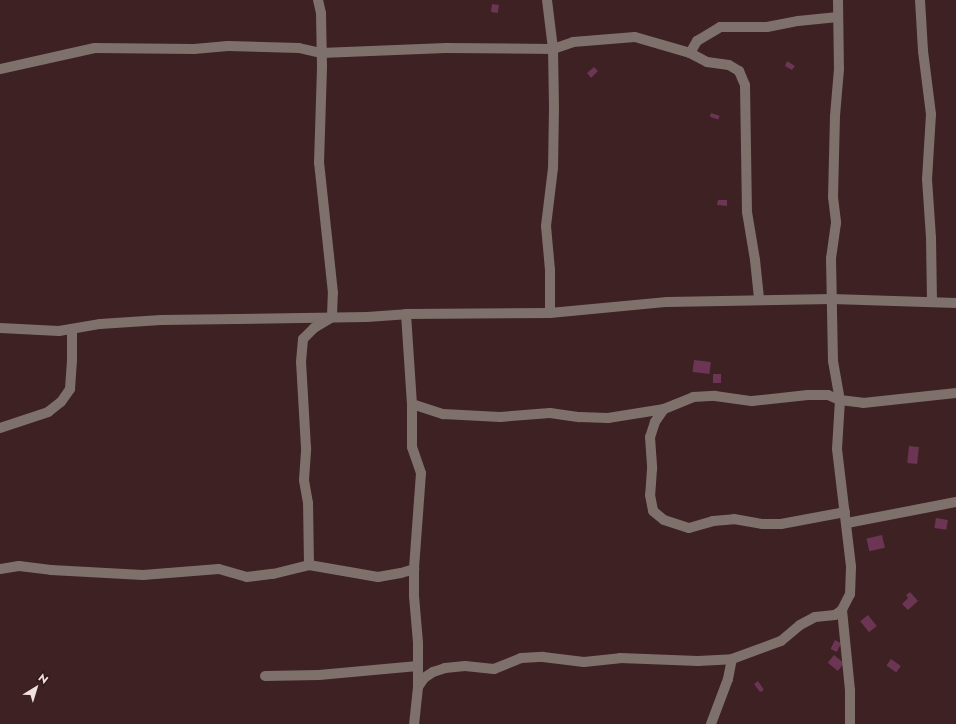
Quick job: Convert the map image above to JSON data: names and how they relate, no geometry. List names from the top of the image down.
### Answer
{
  "north": "top right"
}
